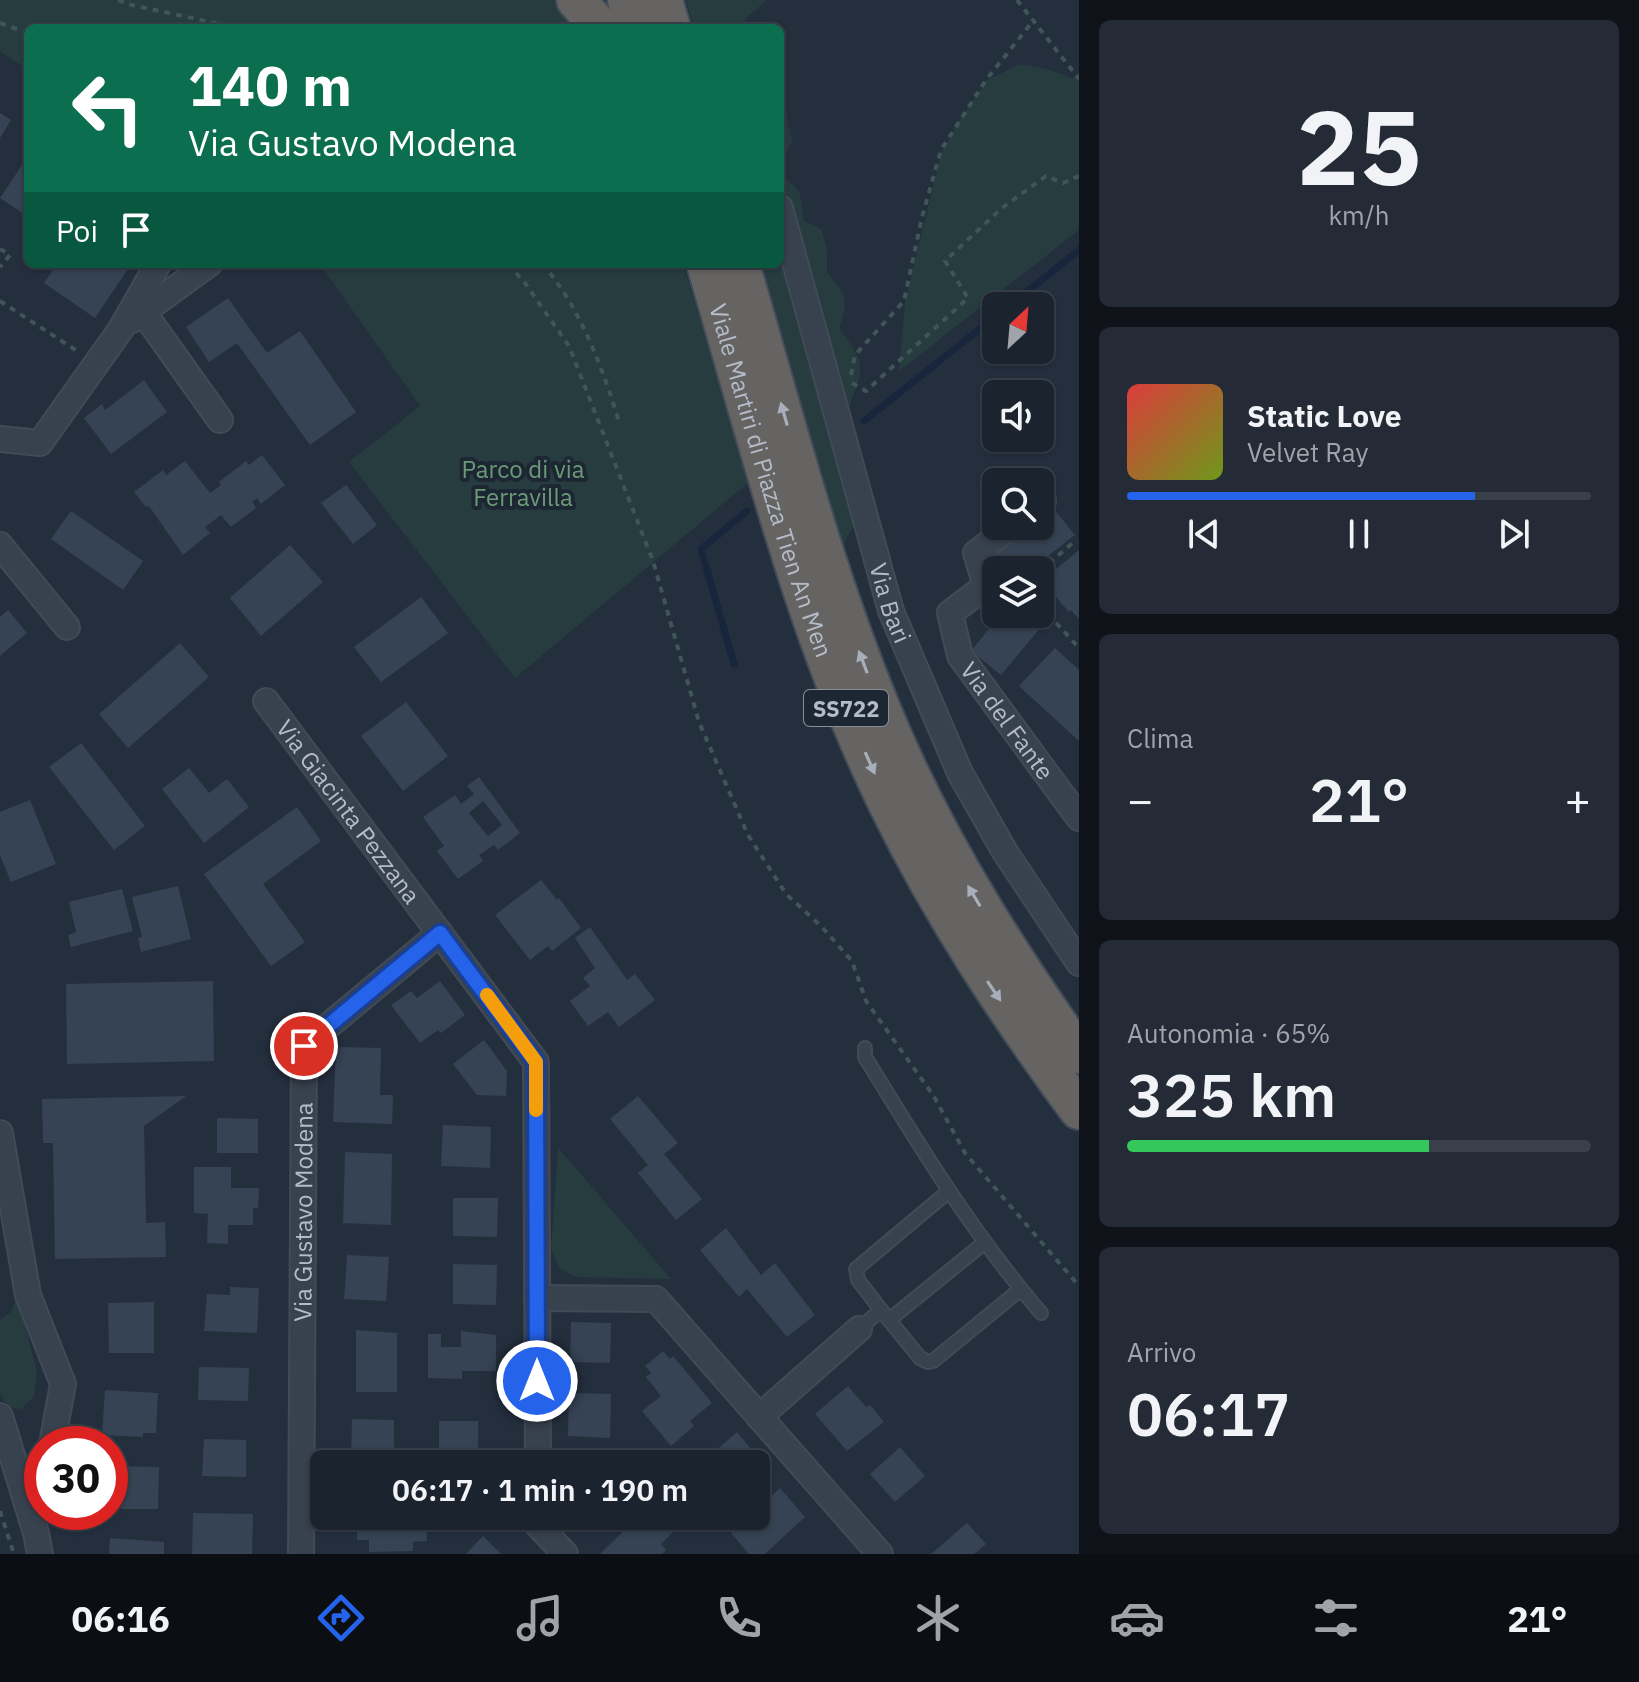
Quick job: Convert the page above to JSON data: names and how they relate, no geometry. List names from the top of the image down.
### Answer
{
  "streets": {
    "highway": ["Viale Martiri di Piazza Tien An Men", "SS722"],
    "street": [
      "Via Bari",
      "Via del Fante",
      "Via Giacinta Pezzana",
      "Via Gustavo Modena"
    ]
  },
  "crossings": [
    ["Via Giacinta Pezzana", "Via Gustavo Modena"]
  ],
  "parks": ["Parco di via Ferravilla"],
  "north": "top right",
  "page": {
    "tile": [
      ["25", "km/h"],
      "Clima",
      ["Autonomia · 65%", "325 km"],
      ["Arrivo", "06:17"]
    ],
    "turn": ["140 m", "Via Gustavo Modena"],
    "then": "Poi",
    "song": ["Static Love", "Velvet Ray"],
    "heat": ["−", "21°", "+"],
    "limit": "30",
    "trip": "06:17 · 1 min · 190 m",
    "tabs": ["06:16", "21°"]
  }
}
